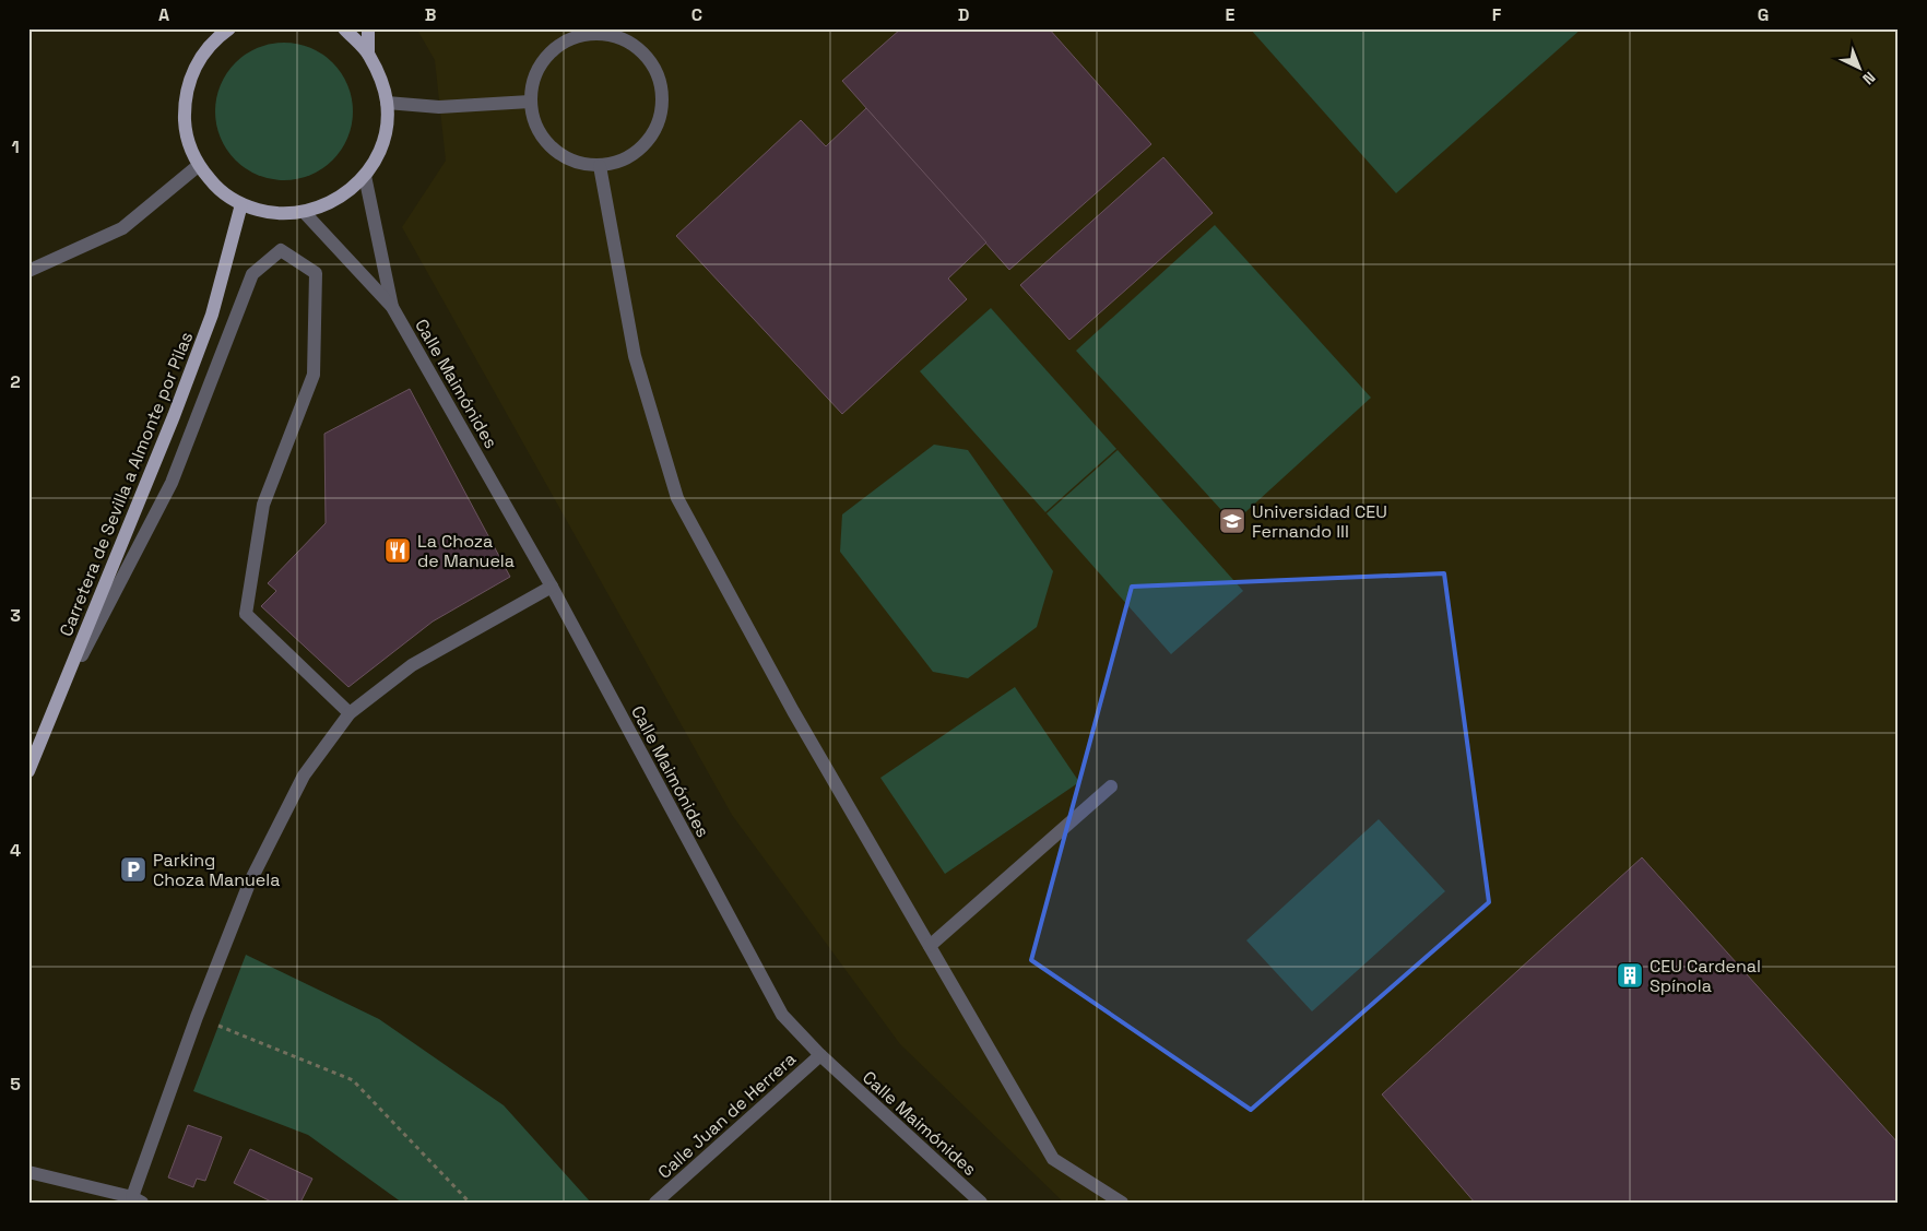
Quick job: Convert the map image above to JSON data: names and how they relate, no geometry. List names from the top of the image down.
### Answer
{
  "streets": {
    "main road": ["Carretera de Sevilla a Almonte por Pilas"],
    "street": ["Calle Maimónides", "Calle Juan de Herrera"]
  },
  "crossings": [
    ["Calle Maimónides", "Calle Juan de Herrera"]
  ],
  "places": {
    "school or university": ["Universidad CEU Fernando III"],
    "restaurant": ["La Choza de Manuela"],
    "parking": ["Parking Choza Manuela"],
    "building": ["CEU Cardenal Spínola"]
  },
  "north": "bottom right",
  "grid": {
    "columns": [
      "A",
      "B",
      "C",
      "D",
      "E",
      "F",
      "G"
    ],
    "rows": [
      "1",
      "2",
      "3",
      "4",
      "5"
    ]
  }
}
